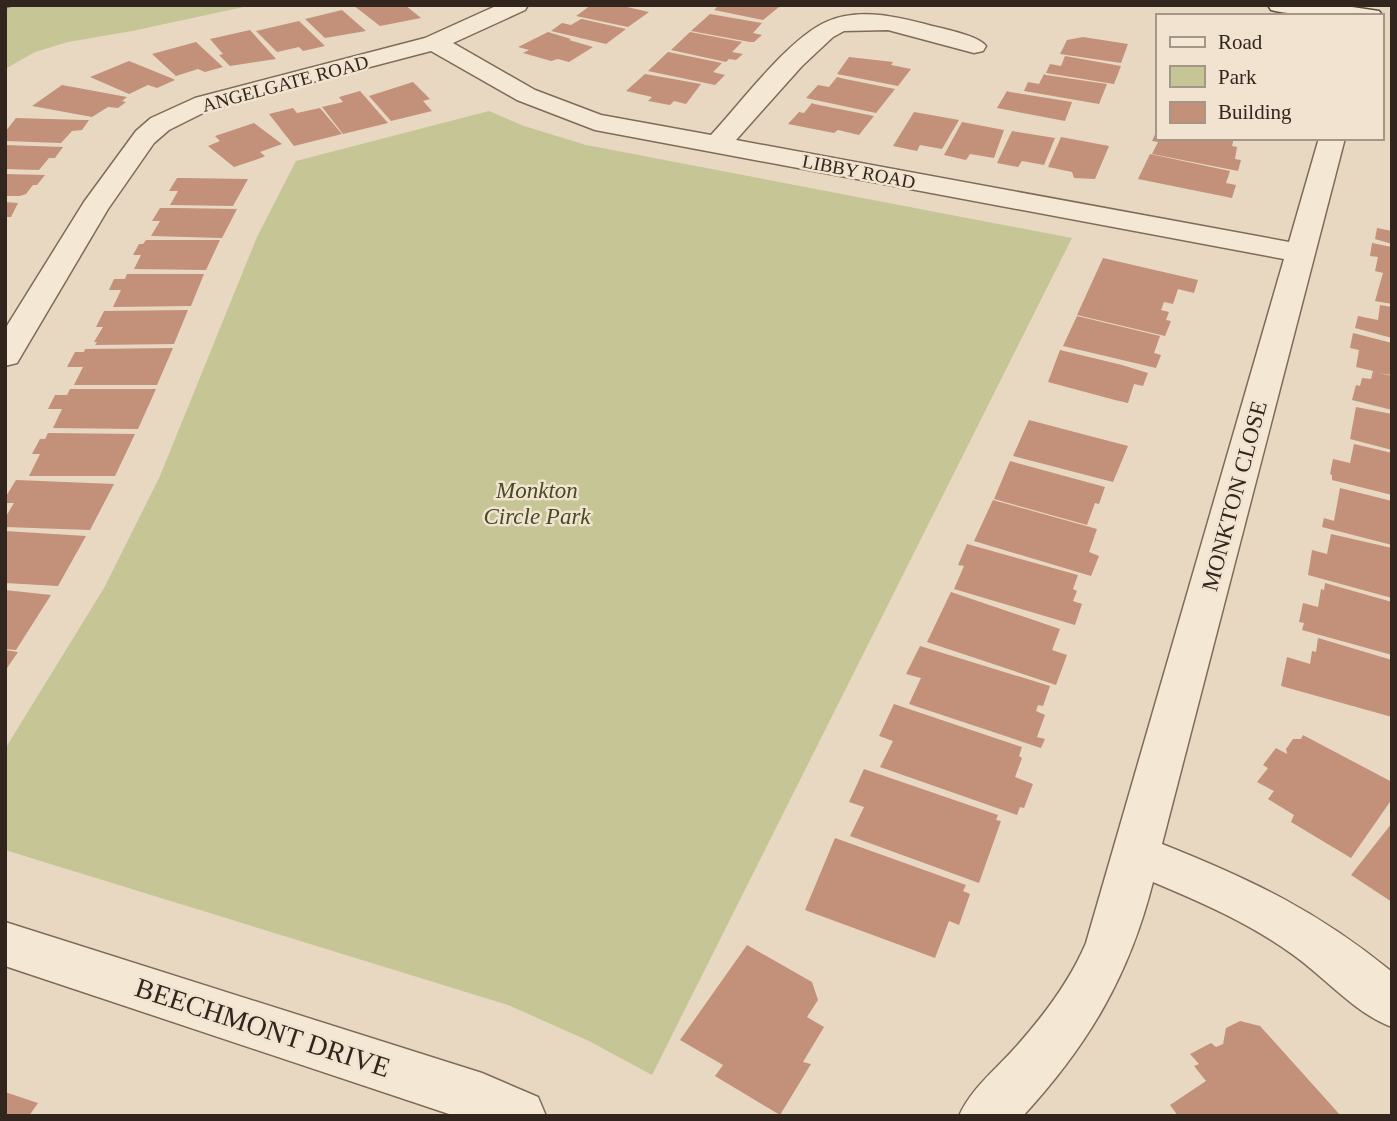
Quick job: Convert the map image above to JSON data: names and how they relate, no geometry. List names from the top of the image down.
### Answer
{
  "streets": {
    "street": [
      "ANGELGATE ROAD",
      "LIBBY ROAD",
      "MONKTON CLOSE",
      "BEECHMONT DRIVE"
    ]
  },
  "crossings": [
    ["ANGELGATE ROAD", "LIBBY ROAD"],
    ["LIBBY ROAD", "MONKTON CLOSE"]
  ],
  "parks": ["Monkton Circle Park"],
  "legend": ["Road", "Park", "Building"]
}
